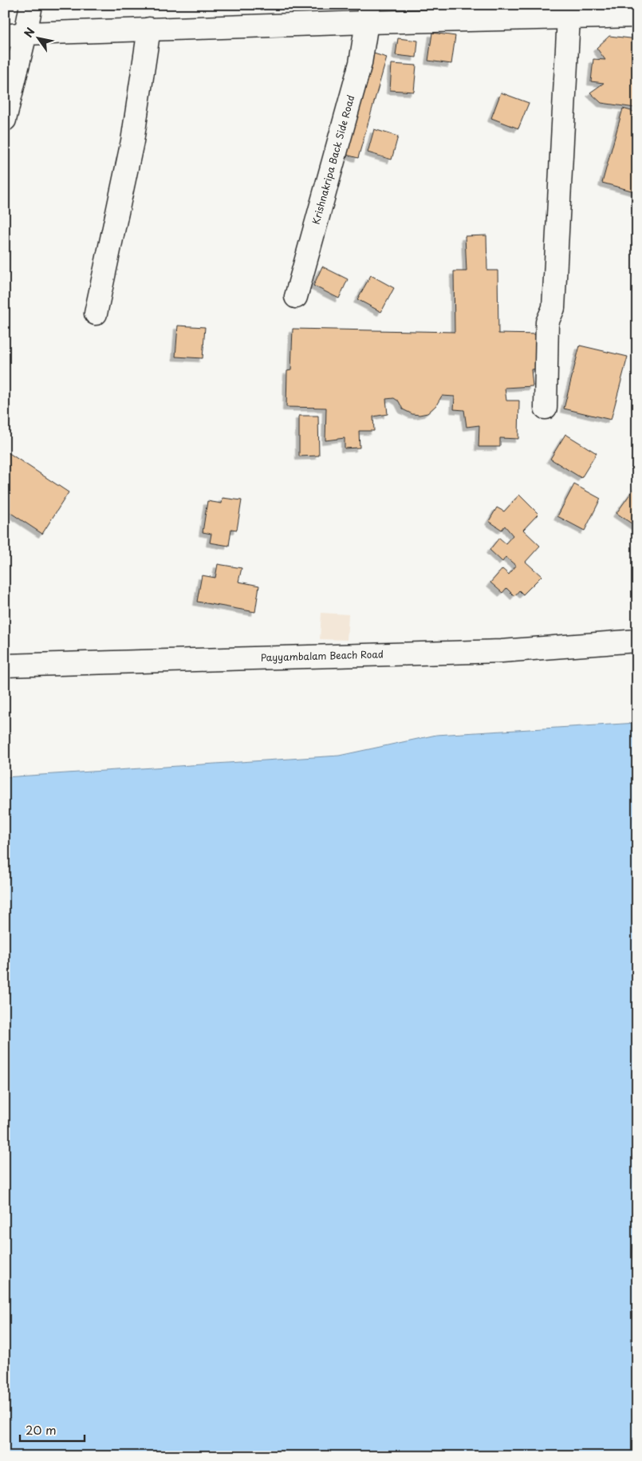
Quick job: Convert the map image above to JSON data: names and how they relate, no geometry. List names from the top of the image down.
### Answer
{
  "streets": {
    "street": ["Krishnakripa Back Side Road", "Payyambalam Beach Road"]
  },
  "scale_bar": "20 m",
  "north": "top left"
}
